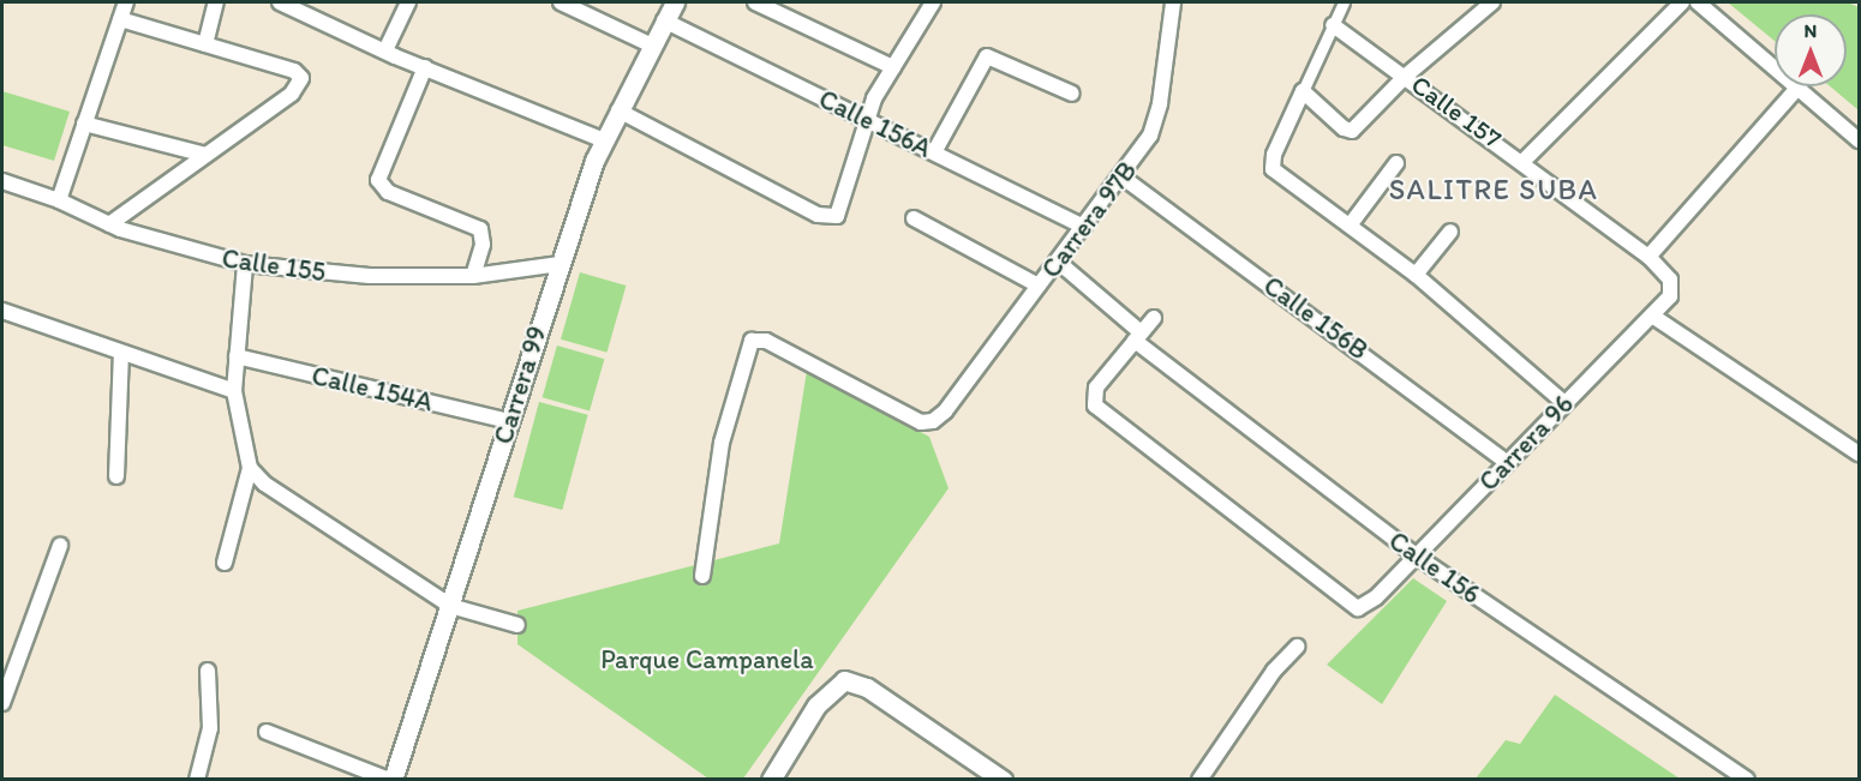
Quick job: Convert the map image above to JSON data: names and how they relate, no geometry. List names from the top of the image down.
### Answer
{
  "streets": {
    "street": [
      "Calle 157",
      "Calle 156A",
      "Carrera 97B",
      "Calle 155",
      "Calle 156B",
      "Carrera 99",
      "Calle 154A",
      "Carrera 96",
      "Calle 156"
    ]
  },
  "crossings": [
    ["Calle 157", "Carrera 96"],
    ["Calle 156A", "Carrera 97B"],
    ["Calle 156A", "Carrera 99"],
    ["Carrera 97B", "Calle 156B"],
    ["Carrera 97B", "Calle 156"],
    ["Calle 155", "Carrera 99"],
    ["Calle 156B", "Carrera 96"],
    ["Carrera 99", "Calle 154A"],
    ["Carrera 96", "Calle 156"]
  ],
  "districts": ["SALITRE SUBA"],
  "parks": ["Parque Campanela"],
  "north": "top"
}
